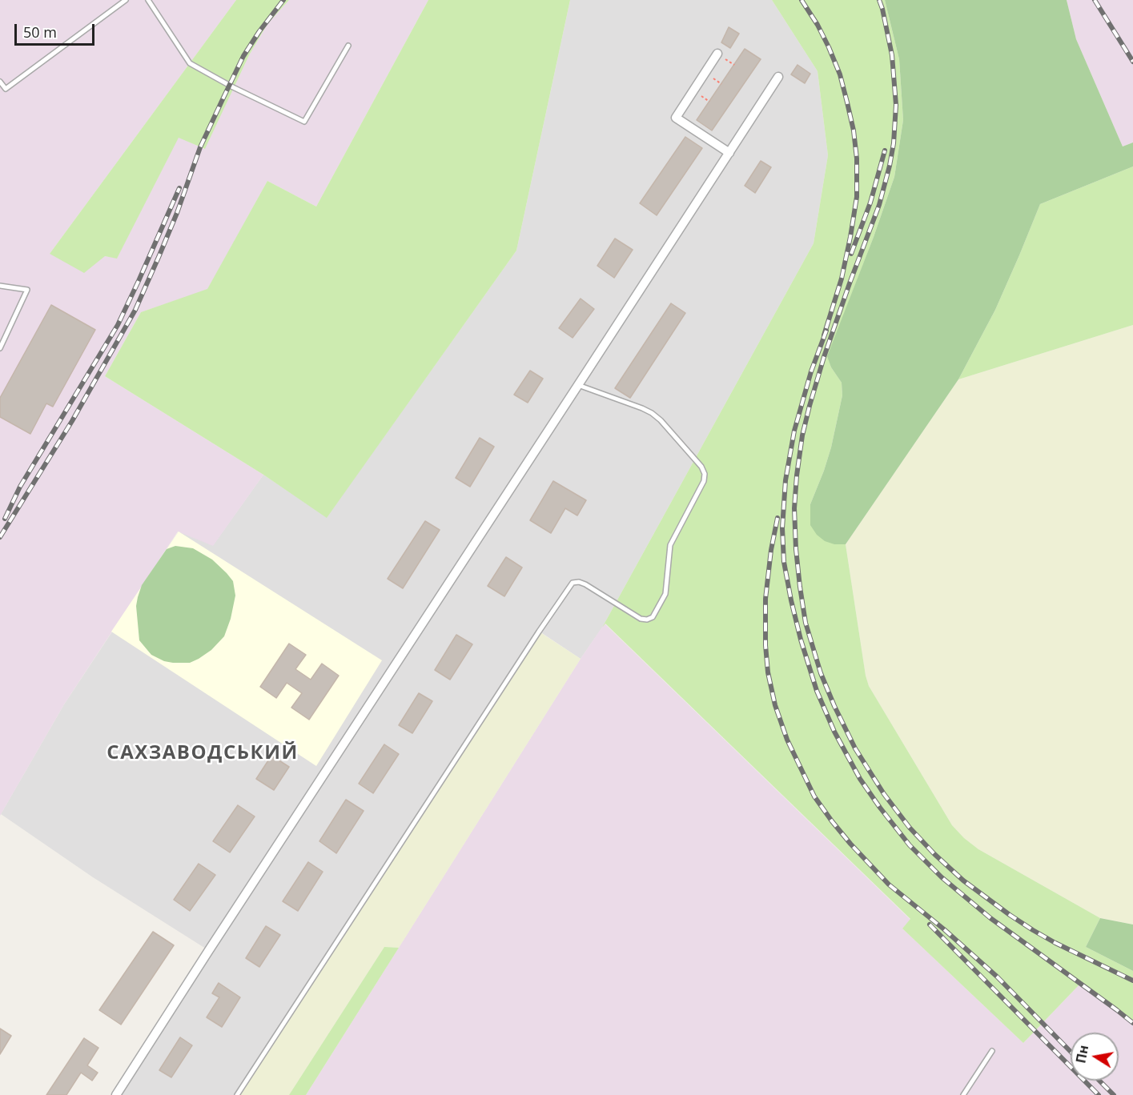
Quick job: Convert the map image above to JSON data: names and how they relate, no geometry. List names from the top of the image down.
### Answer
{
  "districts": ["САХЗАВОДСЬКИЙ"],
  "scale_bar": "50 m",
  "north": "left"
}
